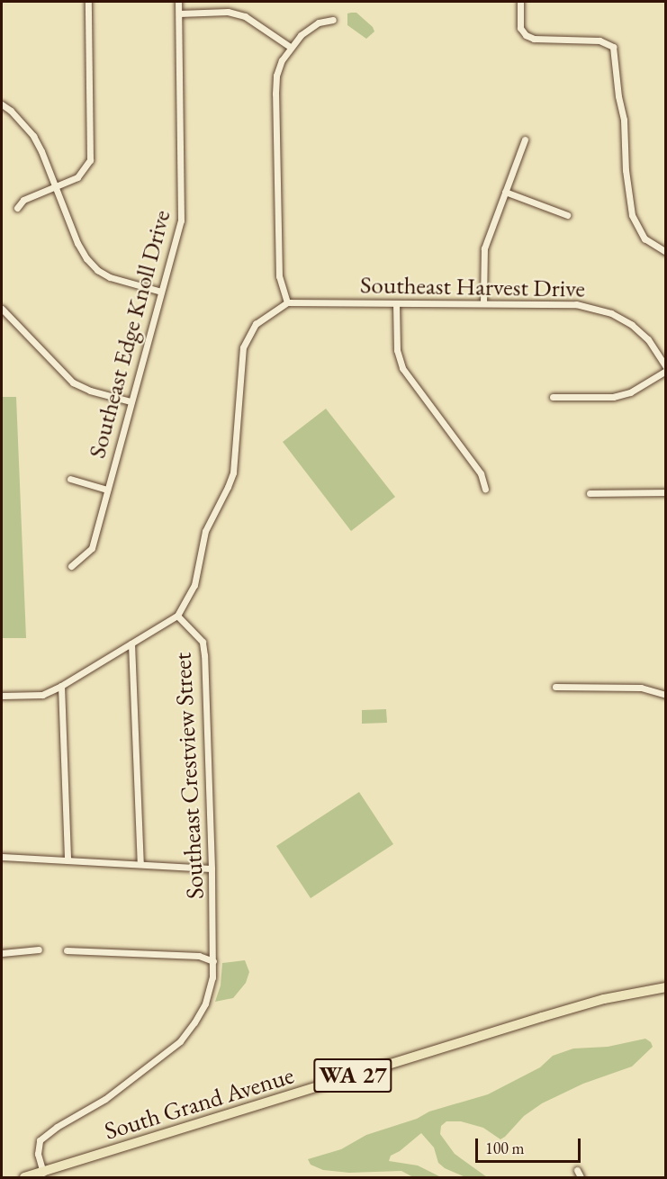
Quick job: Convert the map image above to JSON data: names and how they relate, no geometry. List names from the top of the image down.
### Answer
{
  "streets": {
    "main road": ["WA 27", "South Grand Avenue"],
    "street": ["Southeast Harvest Drive", "Southeast Edge Knoll Drive", "Southeast Crestview Street"]
  },
  "crossings": [
    ["Southeast Crestview Street", "South Grand Avenue"]
  ],
  "scale_bar": "100 m"
}
